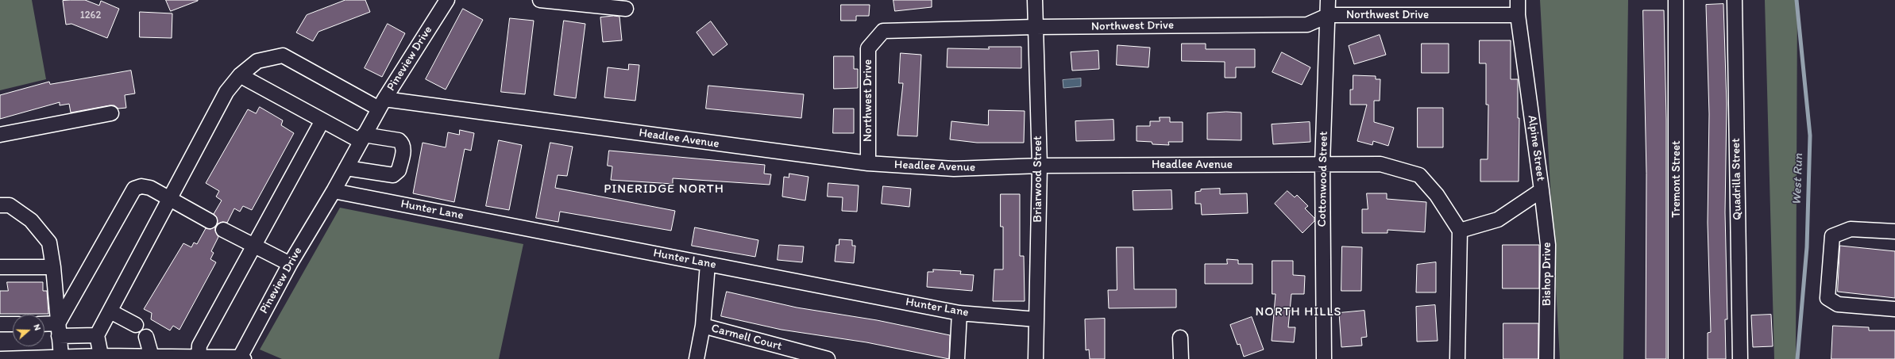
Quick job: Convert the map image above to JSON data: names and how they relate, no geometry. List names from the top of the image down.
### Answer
{
  "streets": {
    "street": [
      "Northwest Drive",
      "Pineview Drive",
      "Headlee Avenue",
      "Alpine Street",
      "Briarwood Street",
      "Cottonwood Street",
      "Tremont Street",
      "Quadrilla Street",
      "Hunter Lane",
      "Bishop Drive",
      "Carmell Court"
    ]
  },
  "crossings": [
    ["Northwest Drive", "Headlee Avenue"],
    ["Northwest Drive", "Alpine Street"],
    ["Northwest Drive", "Briarwood Street"],
    ["Northwest Drive", "Cottonwood Street"],
    ["Pineview Drive", "Headlee Avenue"],
    ["Pineview Drive", "Hunter Lane"],
    ["Headlee Avenue", "Alpine Street"],
    ["Headlee Avenue", "Briarwood Street"],
    ["Headlee Avenue", "Cottonwood Street"],
    ["Alpine Street", "Bishop Drive"],
    ["Briarwood Street", "Hunter Lane"]
  ],
  "districts": ["PINERIDGE NORTH", "NORTH HILLS"],
  "water": ["West Run"],
  "house_numbers": ["1262"],
  "north": "right"
}
